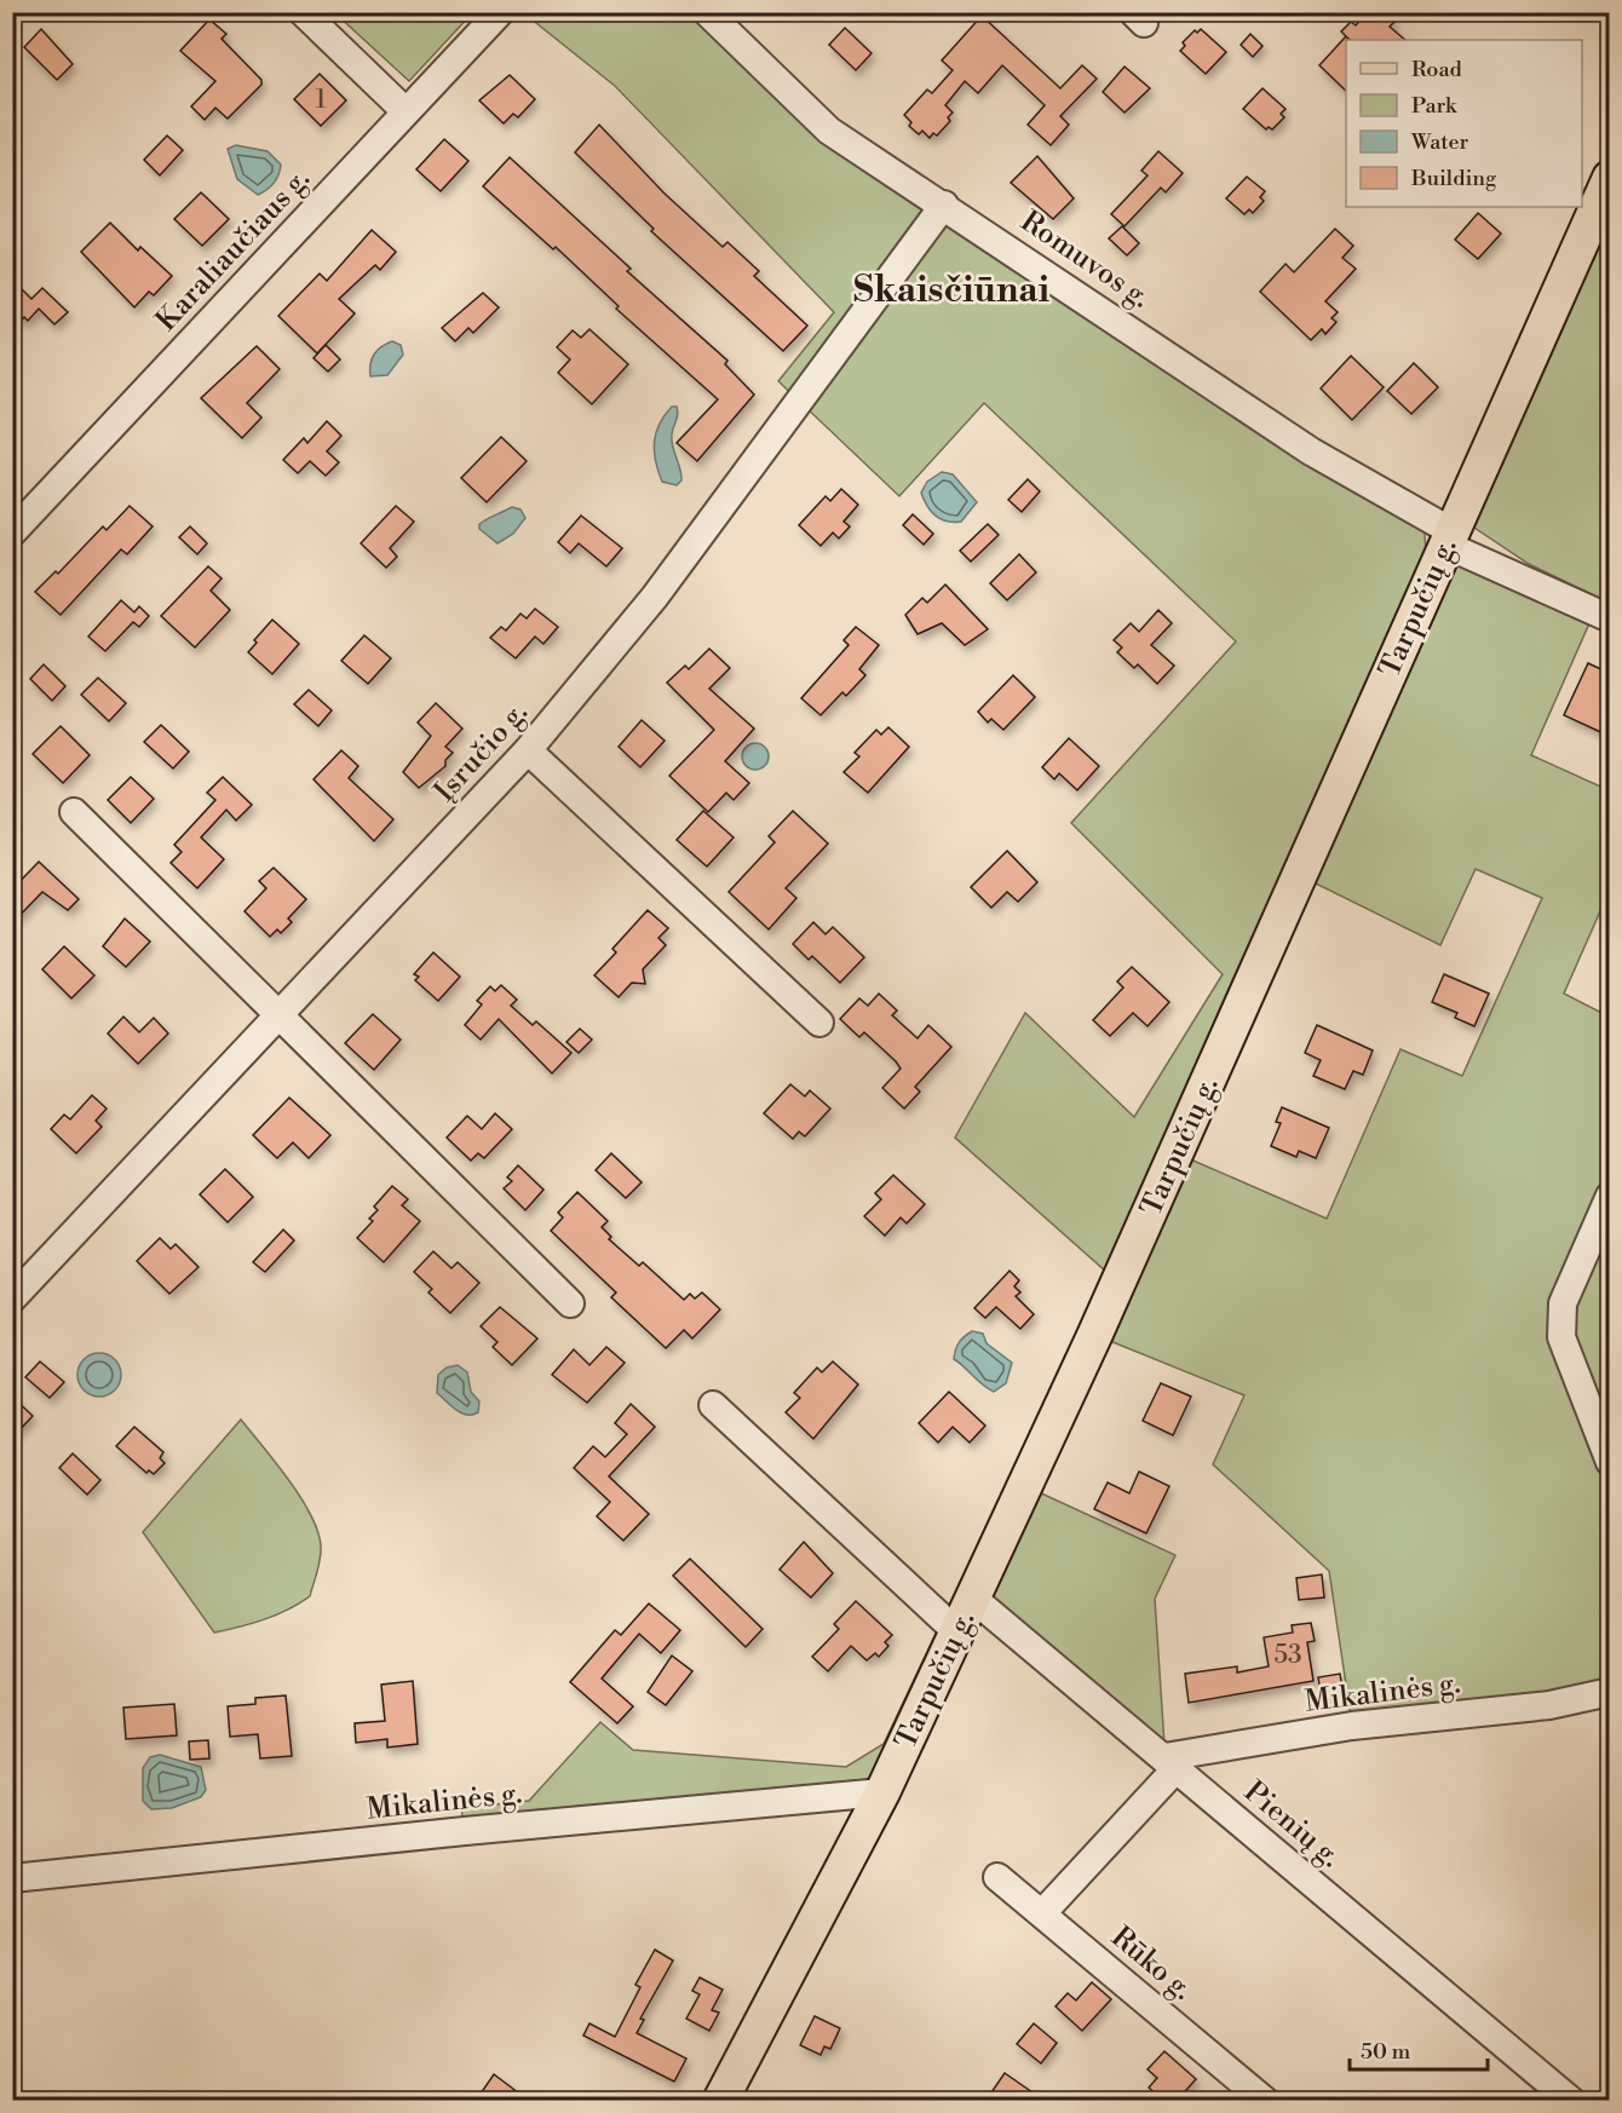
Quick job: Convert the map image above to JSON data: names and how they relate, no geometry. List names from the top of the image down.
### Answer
{
  "streets": {
    "main road": ["Tarpučių g."],
    "street": [
      "Karaliaučiaus g.",
      "Romuvos g.",
      "Įsručio g.",
      "Mikalinės g.",
      "Pienių g.",
      "Rūko g."
    ]
  },
  "crossings": [
    ["Romuvos g.", "Tarpučių g."],
    ["Romuvos g.", "Įsručio g."],
    ["Tarpučių g.", "Mikalinės g."],
    ["Tarpučių g.", "Pienių g."],
    ["Mikalinės g.", "Pienių g."]
  ],
  "districts": ["Skaisčiūnai"],
  "house_numbers": ["1", "53"],
  "legend": [
    "Road",
    "Park",
    "Water",
    "Building"
  ],
  "scale_bar": "50 m"
}
